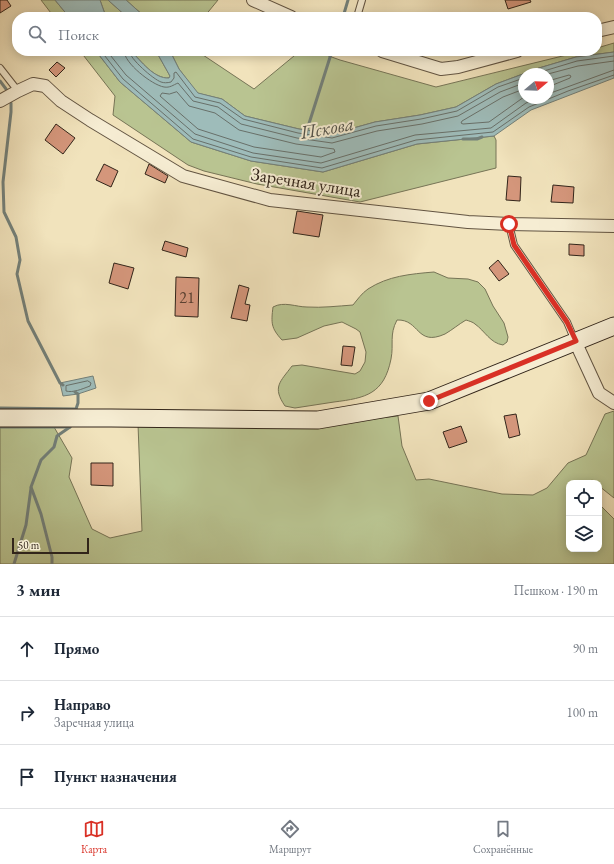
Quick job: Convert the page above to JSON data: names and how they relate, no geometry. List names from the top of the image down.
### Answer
{
  "streets": {
    "street": ["Заречная улица"]
  },
  "water": ["Пскова"],
  "house_numbers": ["21"],
  "scale_bar": "50 m",
  "north": "right",
  "page": {
    "search": "Поиск",
    "scale": "50 m",
    "heading": ["3 мин", "Пешком · 190 m"],
    "list": [
      ["Прямо", "90 m"],
      ["Направо", "Заречная улица", "100 m"],
      "Пункт назначения"
    ],
    "nav": ["Карта", "Маршрут", "Сохранённые"]
  }
}
